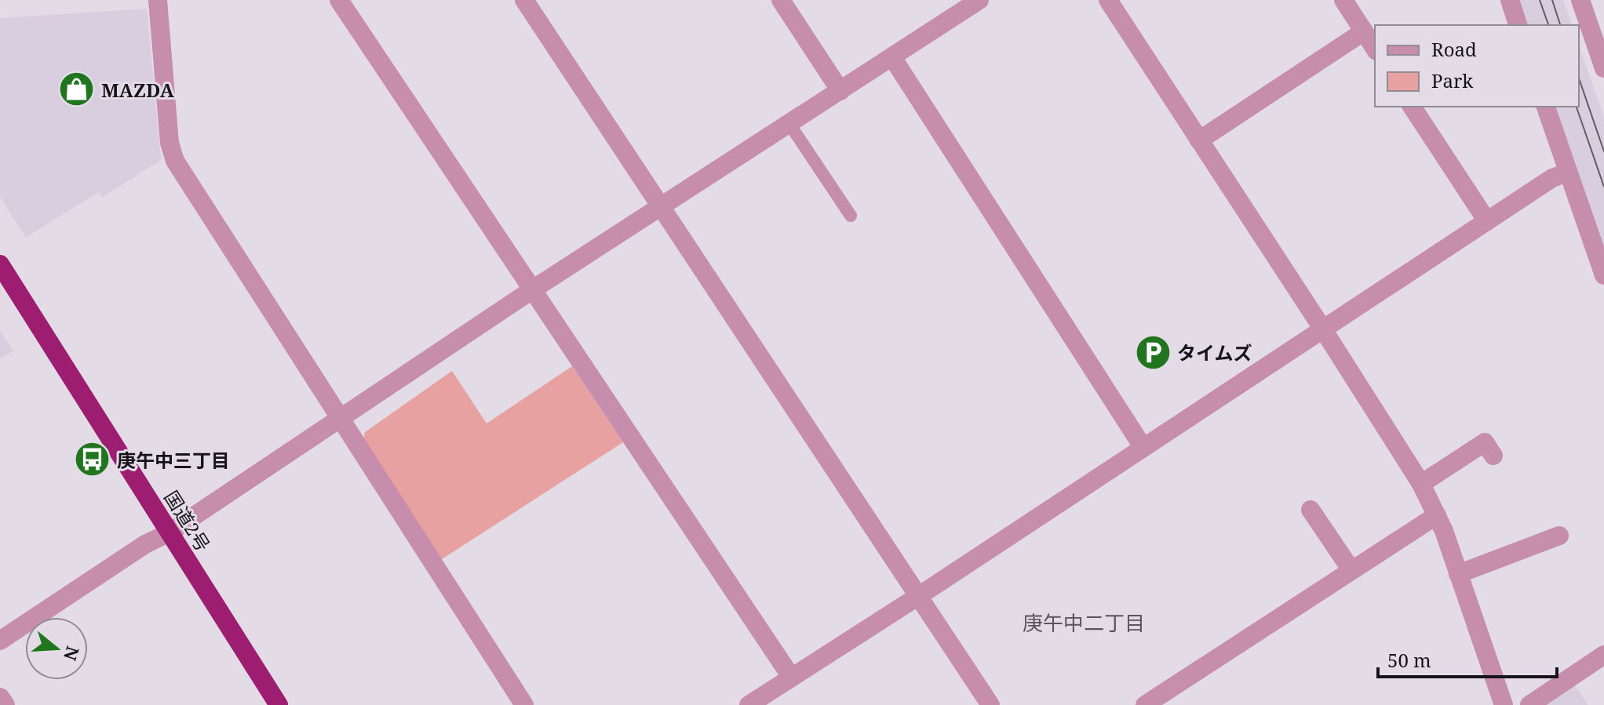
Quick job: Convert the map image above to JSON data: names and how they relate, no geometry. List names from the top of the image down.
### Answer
{
  "streets": {
    "highway": ["国道2号"]
  },
  "districts": ["庚午中二丁目"],
  "places": {
    "shop": ["MAZDA"],
    "parking": ["タイムズ"],
    "bus stop": ["庚午中三丁目"]
  },
  "legend": ["Road", "Park"],
  "scale_bar": "50 m",
  "north": "right"
}
